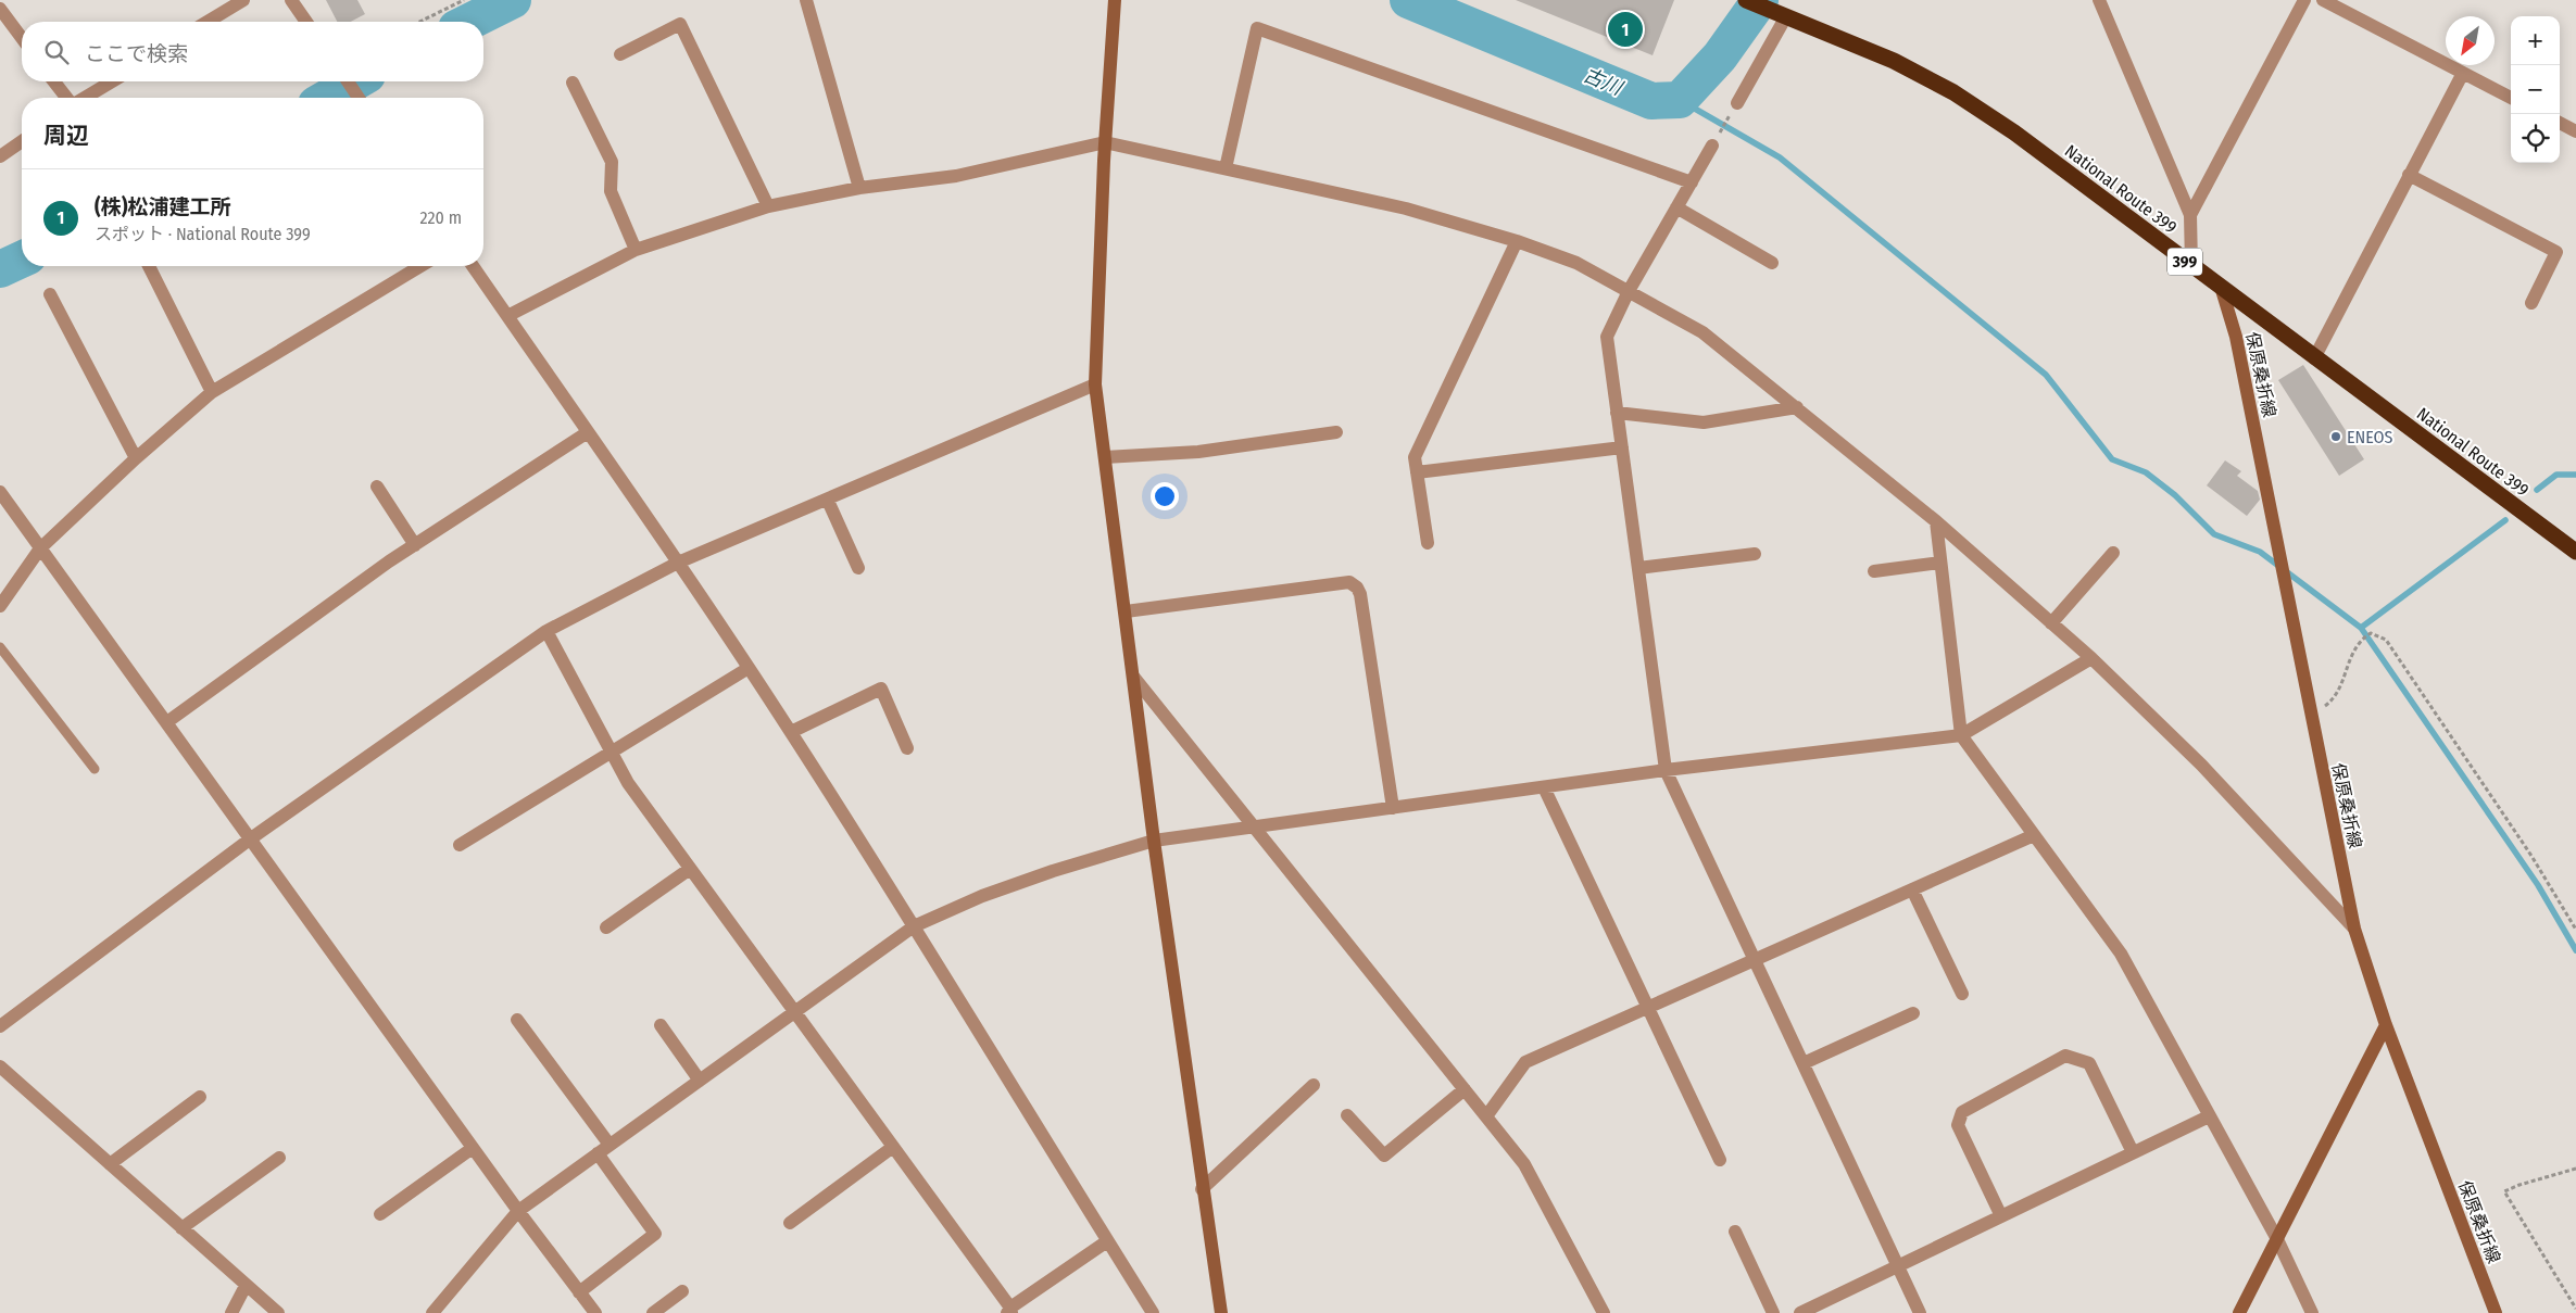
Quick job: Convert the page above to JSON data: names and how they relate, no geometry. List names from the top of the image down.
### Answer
{
  "streets": {
    "highway": ["National Route 399", "399"],
    "street": ["保原桑折線"]
  },
  "crossings": [
    ["National Route 399", "保原桑折線"]
  ],
  "water": ["古川"],
  "places": ["ENEOS"],
  "north": "bottom left",
  "page": {
    "pins": "1",
    "map_buttons": ["+", "−"],
    "search": "ここで検索",
    "heading": "周辺",
    "list": [
      {
        "mark": "1",
        "name": "(株)松浦建工所",
        "note": "スポット · National Route 399",
        "value": "220 m"
      }
    ]
  }
}
